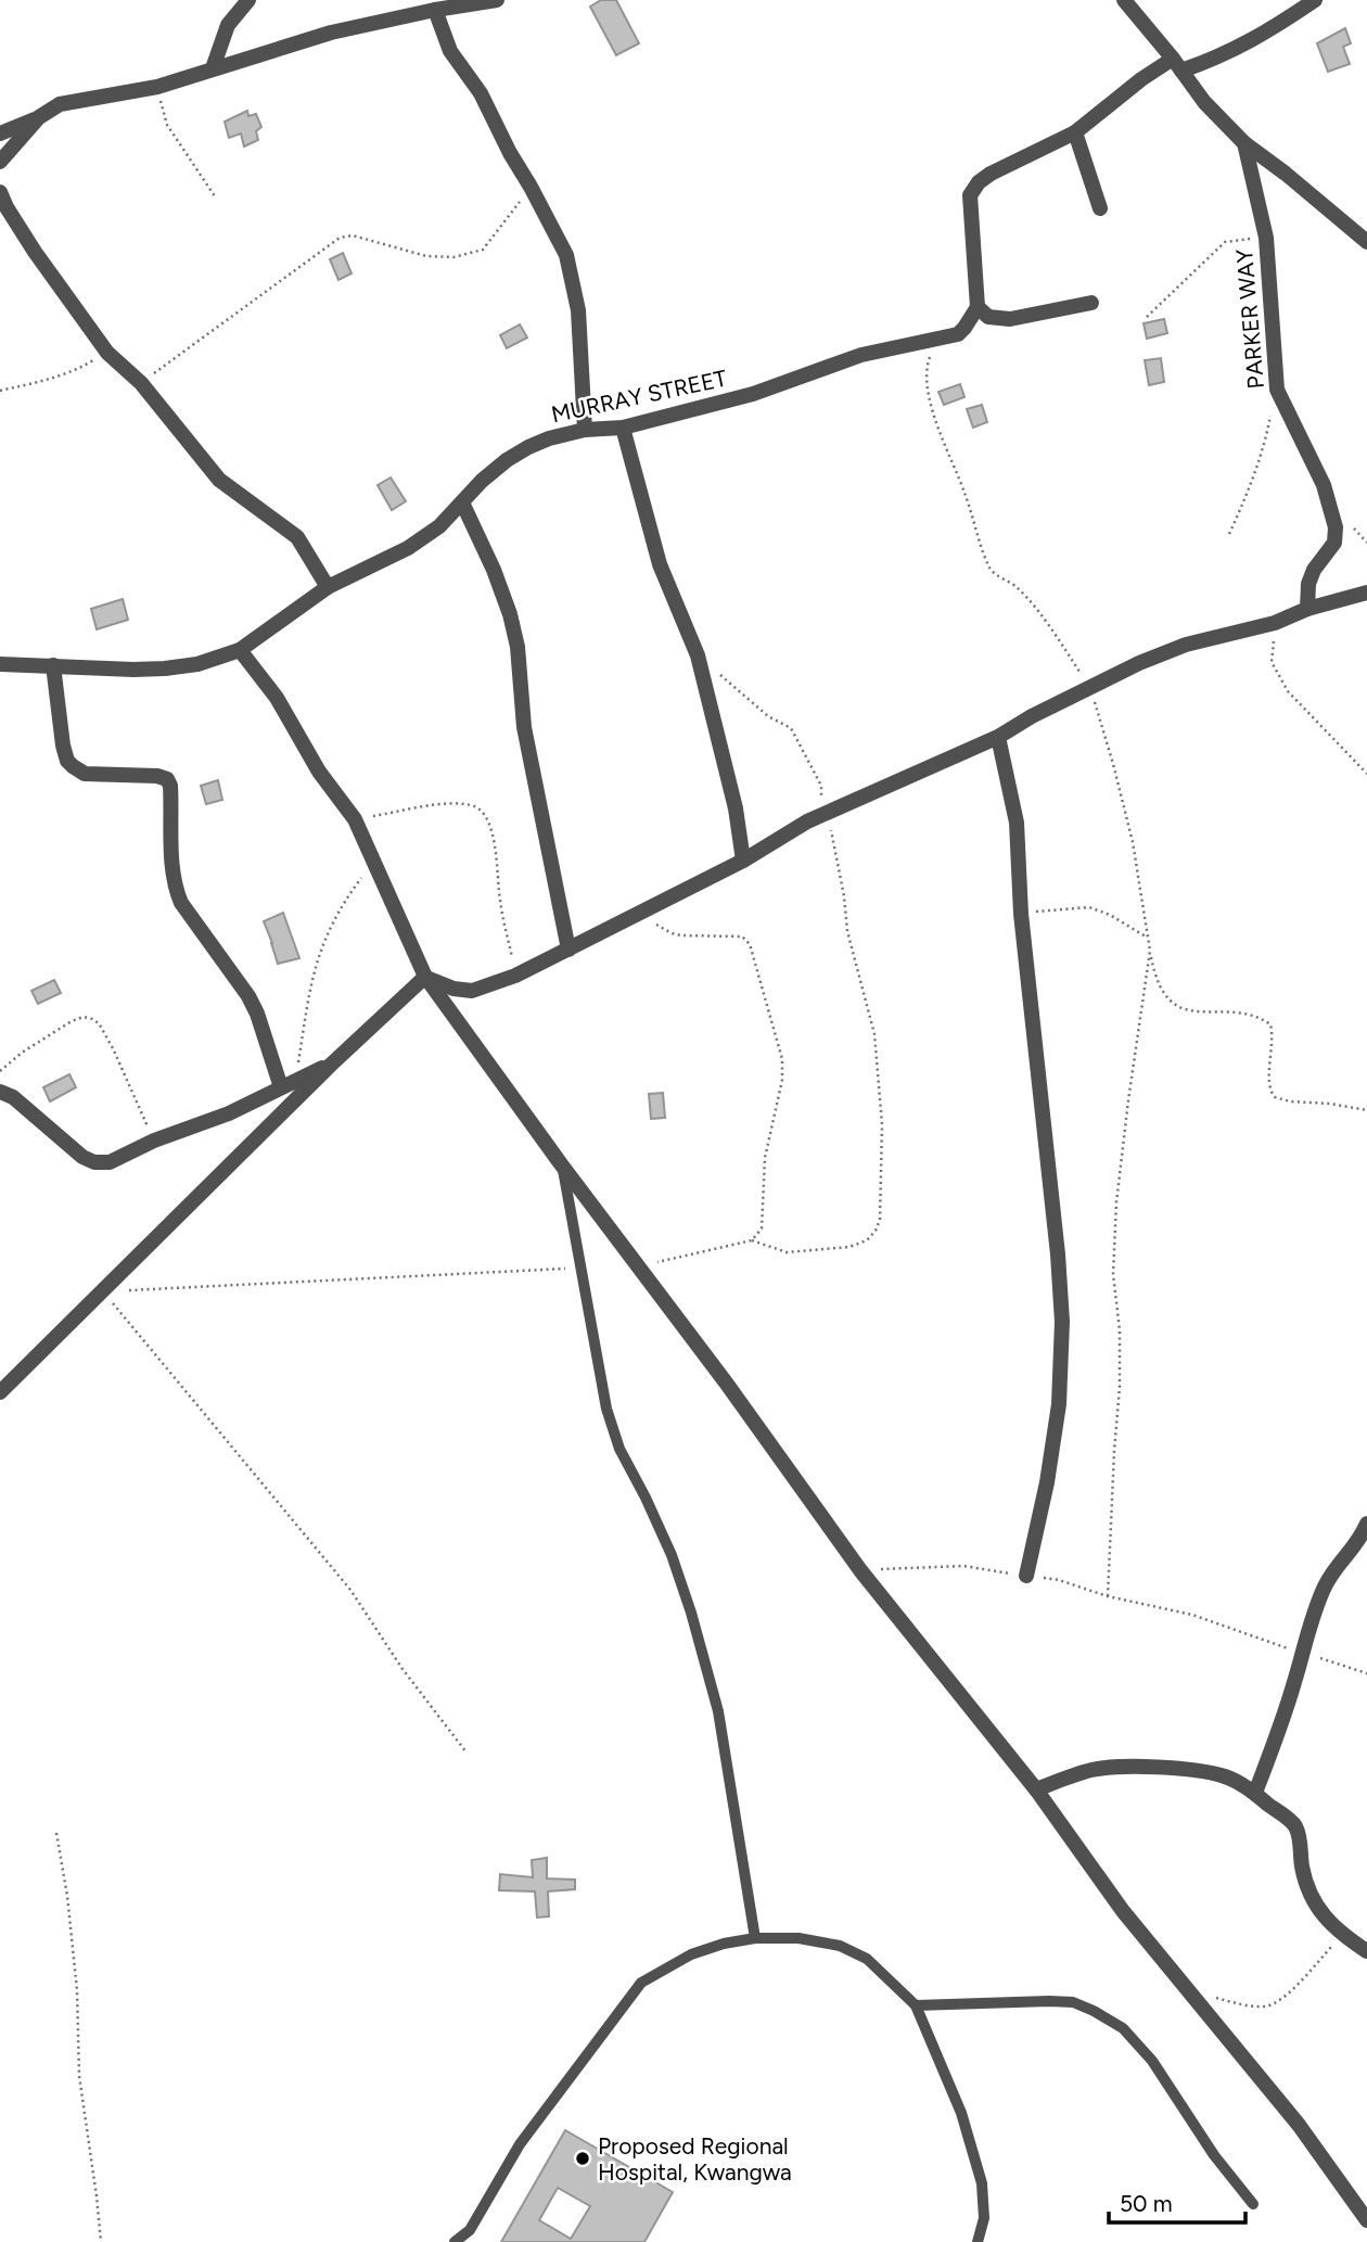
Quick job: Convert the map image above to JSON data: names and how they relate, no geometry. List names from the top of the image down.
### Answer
{
  "streets": {
    "street": ["PARKER WAY", "MURRAY STREET"]
  },
  "places": ["Proposed Regional Hospital, Kwangwa"],
  "scale_bar": "50 m"
}
